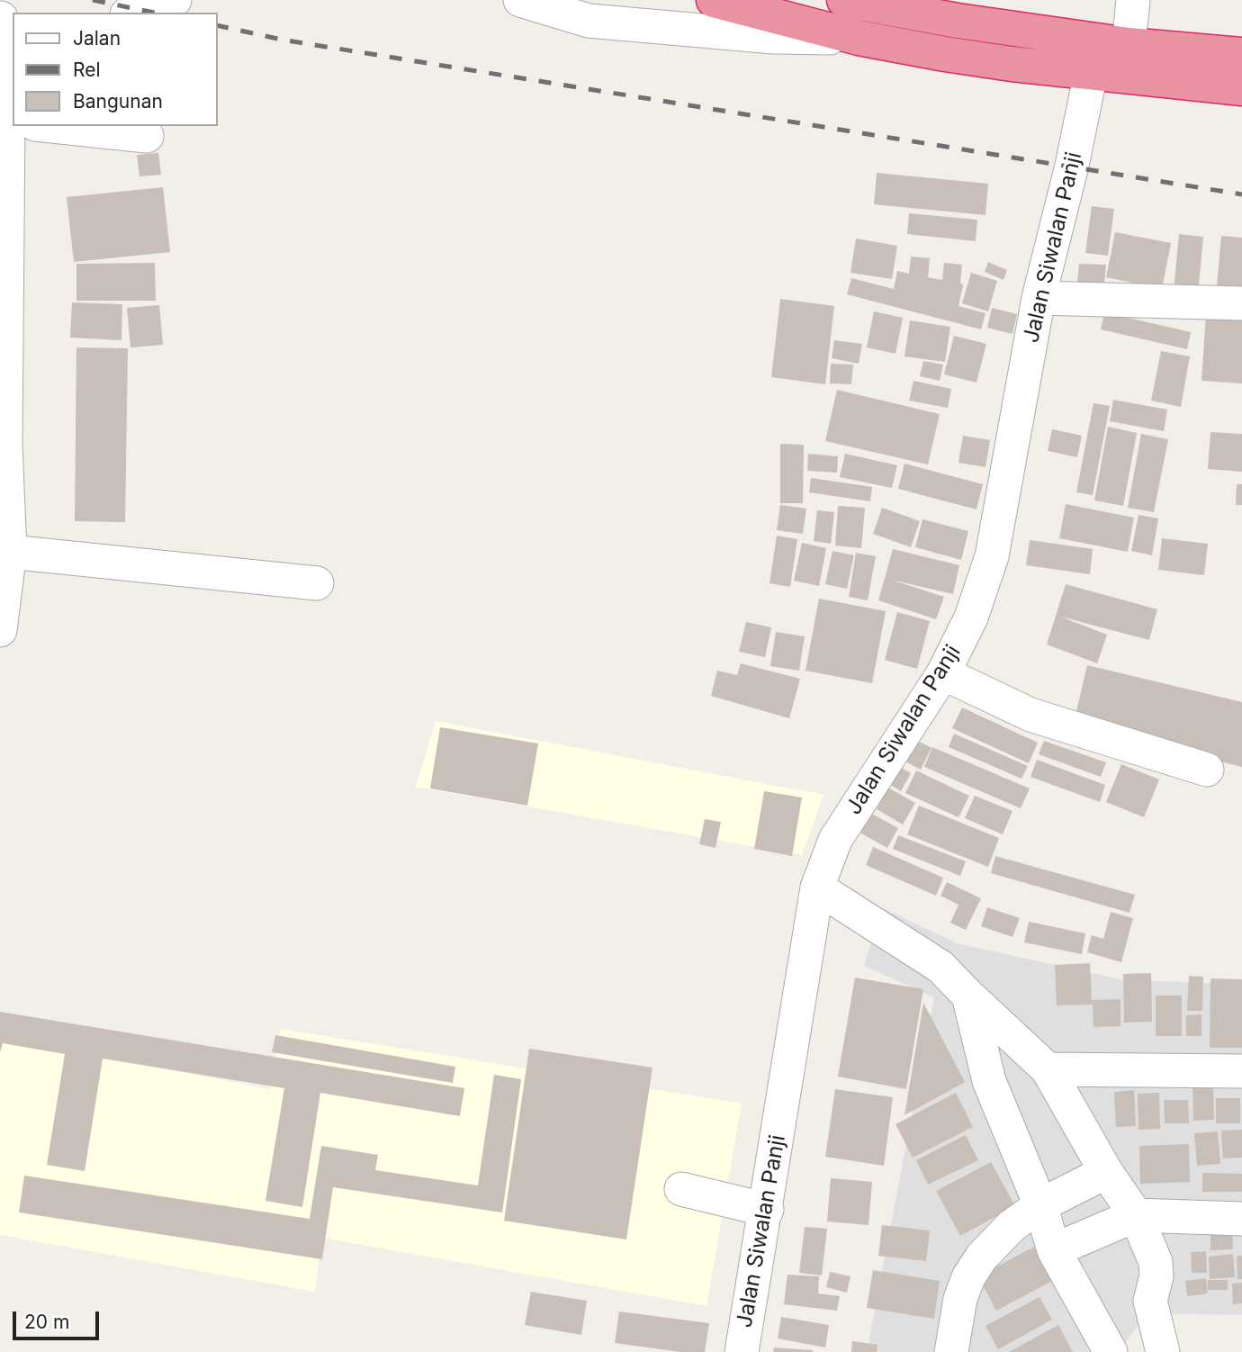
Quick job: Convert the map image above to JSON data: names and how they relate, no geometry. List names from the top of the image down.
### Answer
{
  "streets": {
    "street": ["Jalan Siwalan Panji"]
  },
  "legend": ["Jalan", "Rel", "Bangunan"],
  "scale_bar": "20 m"
}
